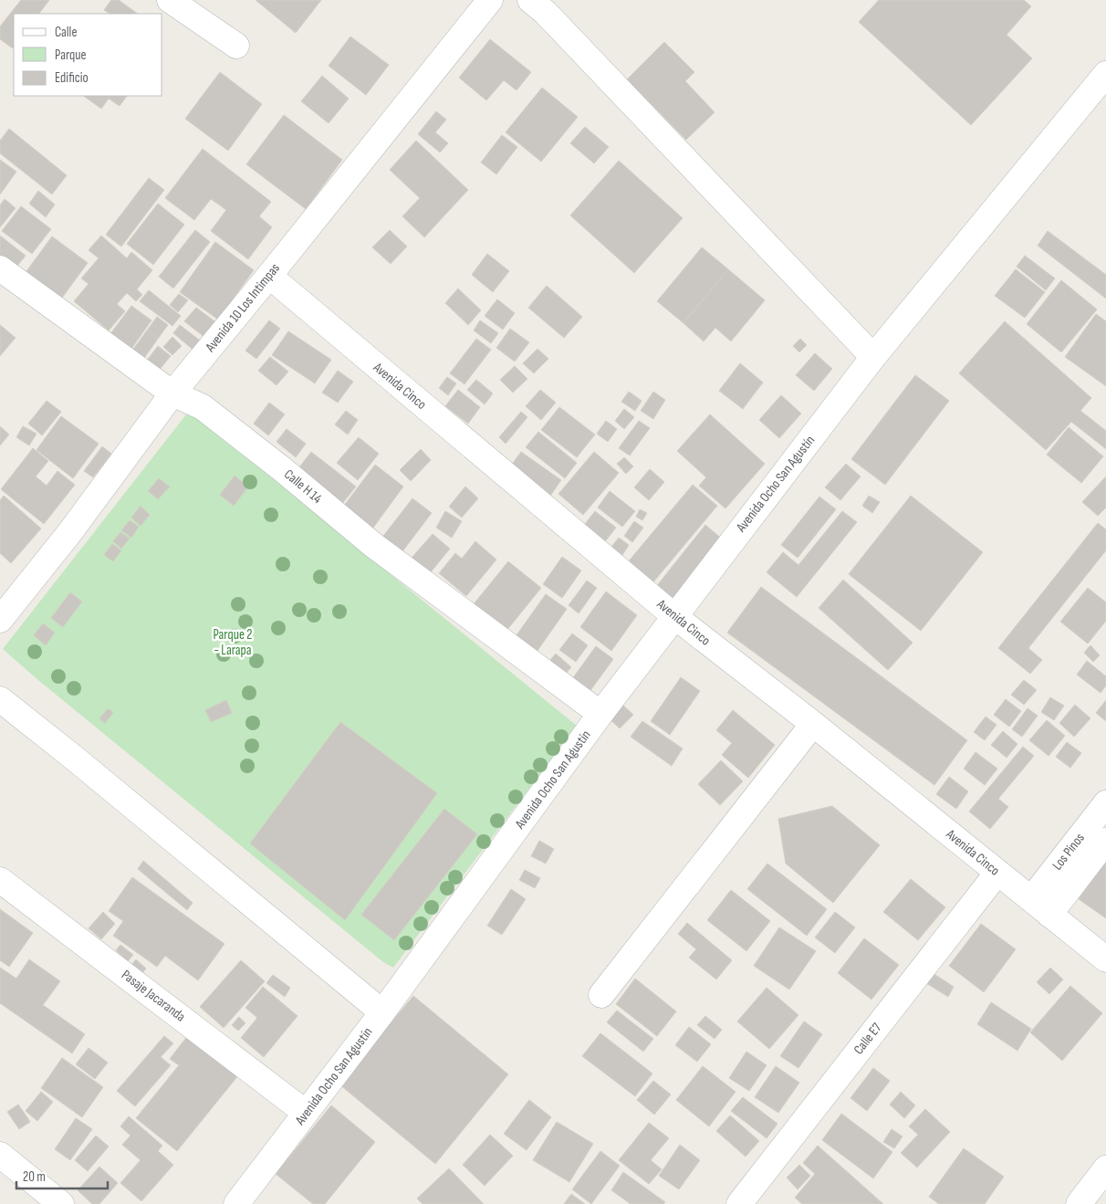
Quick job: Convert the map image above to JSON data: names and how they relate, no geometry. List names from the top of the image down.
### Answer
{
  "streets": {
    "street": [
      "Avenida 10 Los Intimpas",
      "Avenida Cinco",
      "Avenida Ocho San Agustín",
      "Calle H 14",
      "Los Pinos",
      "Pasaje Jacaranda",
      "Calle E7"
    ]
  },
  "crossings": [
    ["Avenida 10 Los Intimpas", "Avenida Cinco"],
    ["Avenida 10 Los Intimpas", "Calle H 14"],
    ["Avenida Cinco", "Avenida Ocho San Agustín"],
    ["Avenida Cinco", "Los Pinos"],
    ["Avenida Cinco", "Calle E7"],
    ["Avenida Ocho San Agustín", "Calle H 14"],
    ["Avenida Ocho San Agustín", "Pasaje Jacaranda"]
  ],
  "parks": ["Parque 2 - Larapa"],
  "legend": ["Calle", "Parque", "Edificio"],
  "scale_bar": "20 m"
}
